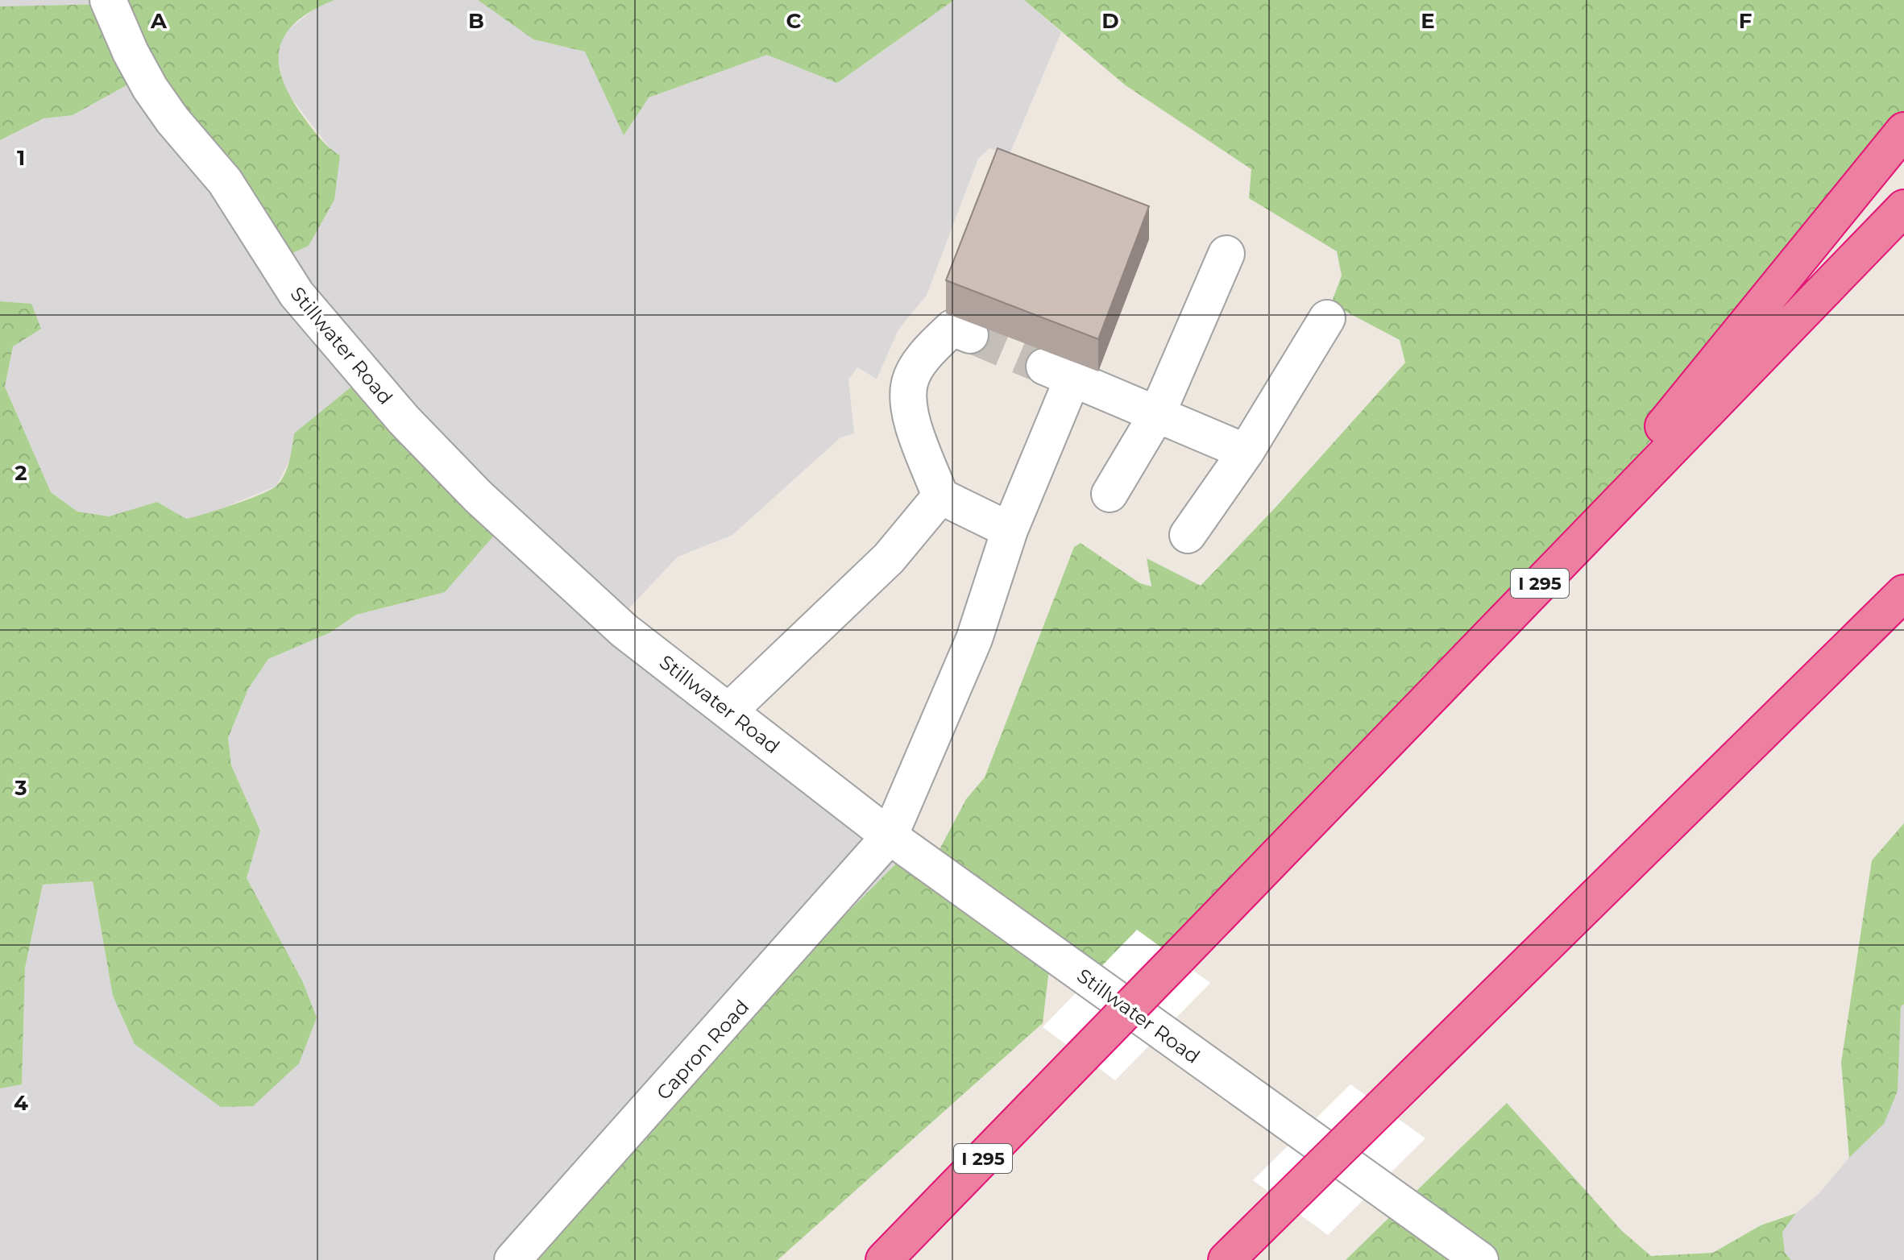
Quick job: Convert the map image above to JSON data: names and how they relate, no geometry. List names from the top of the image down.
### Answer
{
  "streets": {
    "highway": ["I 295"],
    "street": ["Stillwater Road", "Capron Road"]
  },
  "crossings": [
    ["Stillwater Road", "Capron Road"]
  ],
  "grid": {
    "columns": [
      "A",
      "B",
      "C",
      "D",
      "E",
      "F"
    ],
    "rows": [
      "1",
      "2",
      "3",
      "4"
    ]
  }
}
